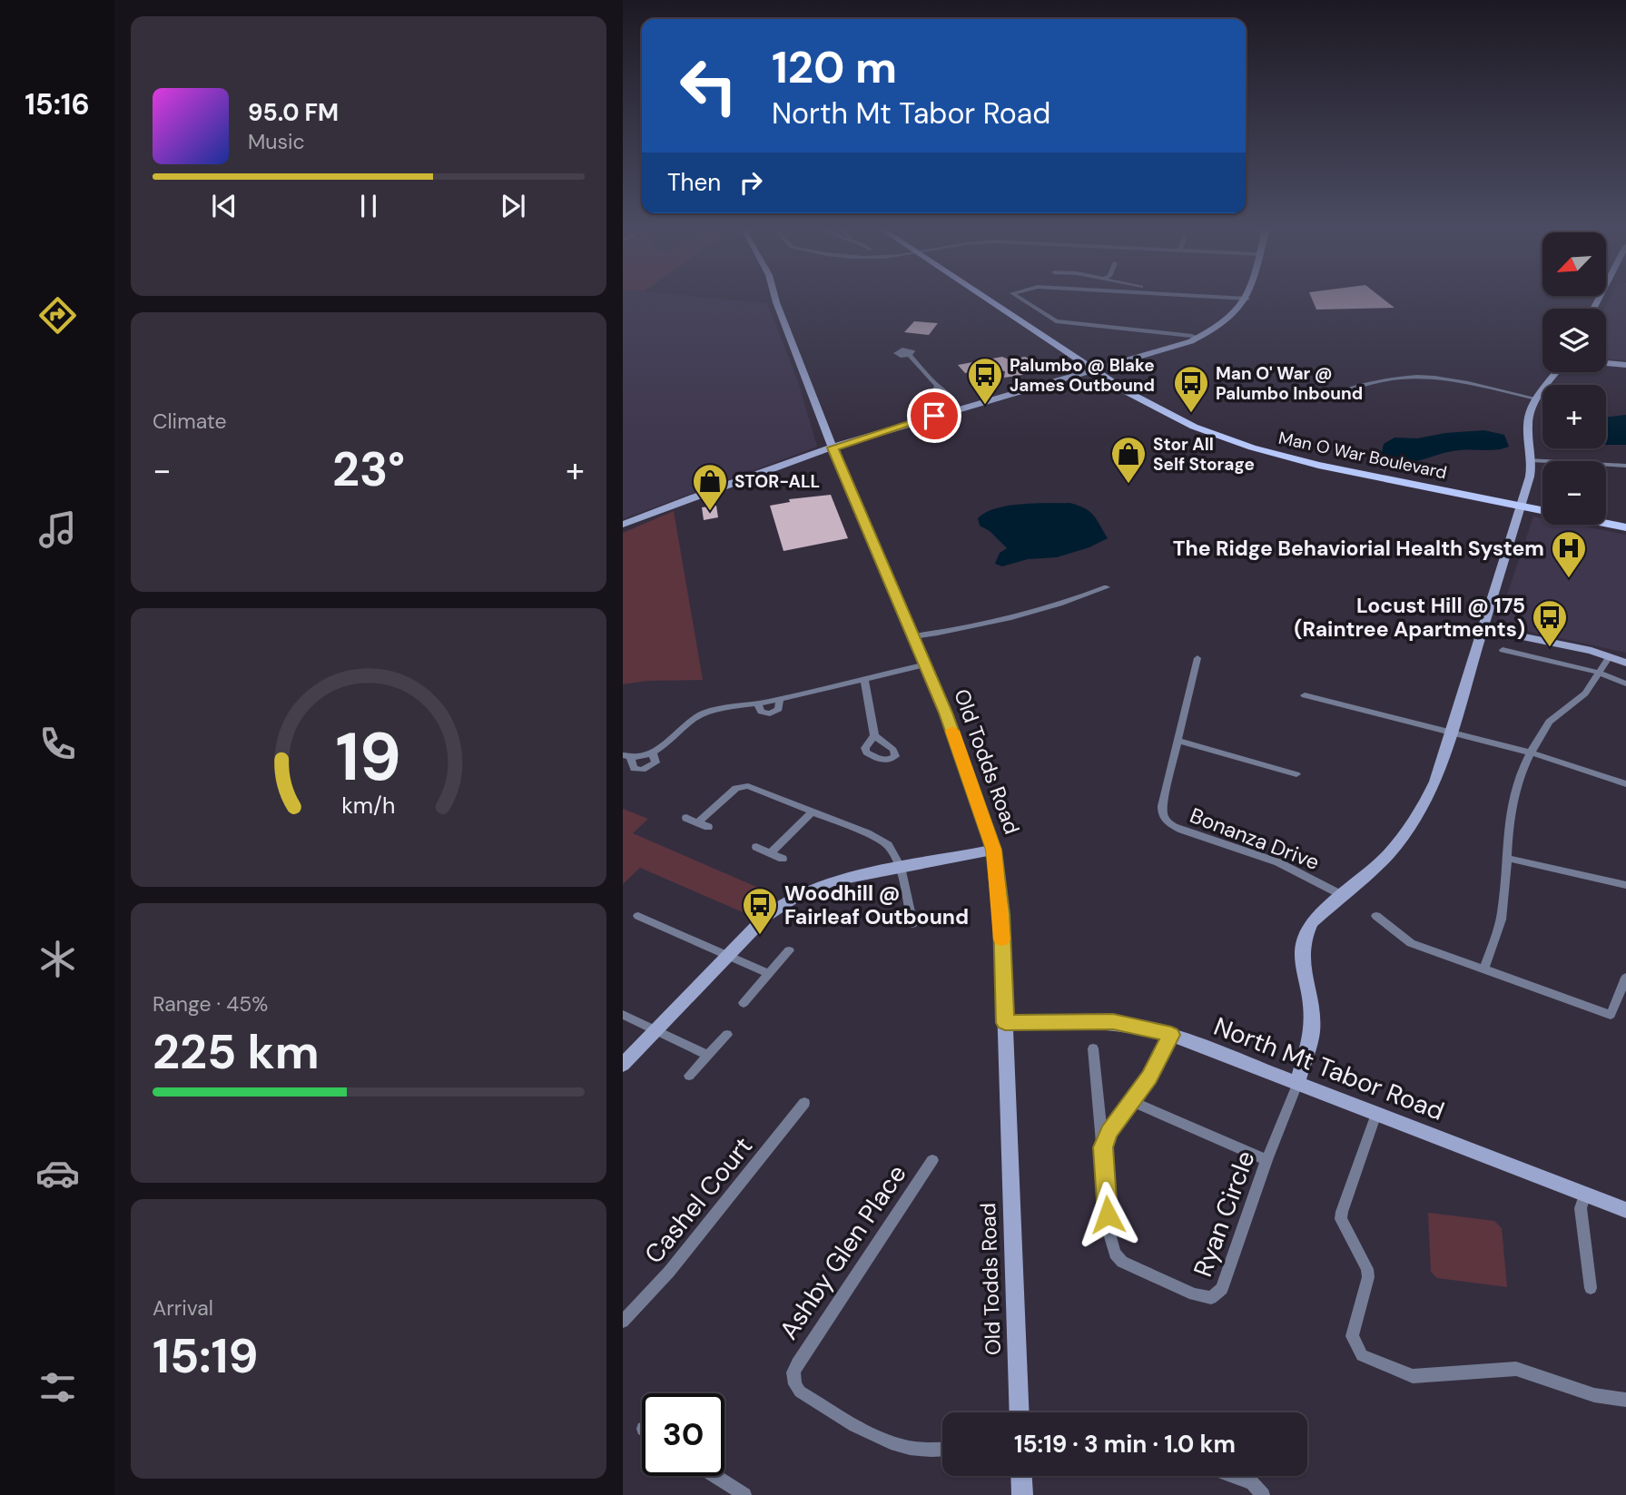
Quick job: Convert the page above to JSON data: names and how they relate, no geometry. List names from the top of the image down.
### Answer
{
  "streets": {
    "main road": ["Man O War Boulevard"],
    "street": [
      "Old Todds Road",
      "Bonanza Drive",
      "North Mt Tabor Road",
      "Cashel Court",
      "Ryan Circle",
      "Ashby Glen Place"
    ]
  },
  "crossings": [
    ["Old Todds Road", "North Mt Tabor Road"],
    ["North Mt Tabor Road", "Ryan Circle"]
  ],
  "places": {
    "bus stop": [
      "Palumbo @ Blake James Outbound",
      "Man O' War @ Palumbo Inbound",
      "Locust Hill @ 175 (Raintree Apartments)",
      "Woodhill @ Fairleaf Outbound"
    ],
    "shop": ["Stor All Self Storage", "STOR-ALL"],
    "hospital": ["The Ridge Behaviorial Health System"]
  },
  "north": "bottom left",
  "page": {
    "tabs": "15:16",
    "turn": ["120 m", "North Mt Tabor Road"],
    "song": ["95.0 FM", "Music"],
    "then": "Then",
    "map_buttons": ["+", "−"],
    "tile": [
      "Climate",
      ["Range · 45%", "225 km"],
      ["Arrival", "15:19"]
    ],
    "heat": ["−", "23°", "+"],
    "limit": "30",
    "trip": "15:19 · 3 min · 1.0 km",
    "gauge": ["19", "km/h"]
  }
}
